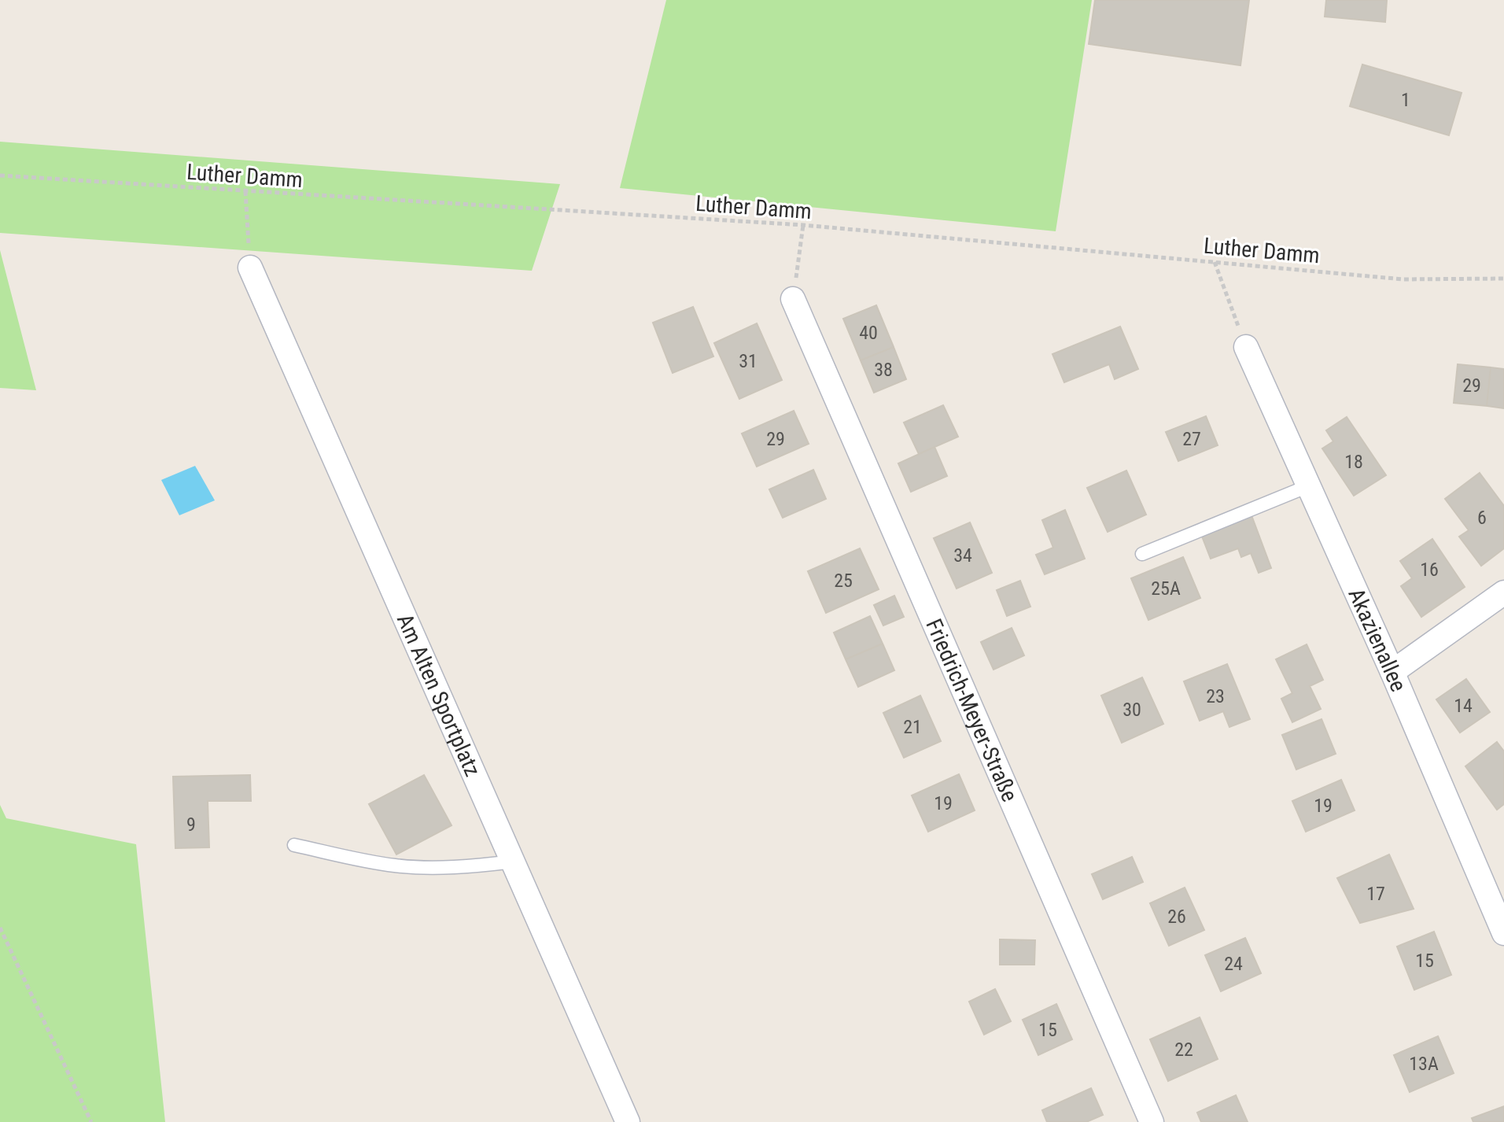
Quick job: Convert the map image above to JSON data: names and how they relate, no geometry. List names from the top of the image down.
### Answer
{
  "streets": {
    "street": ["Akazienallee", "Am Alten Sportplatz", "Friedrich-Meyer-Straße"],
    "path": ["Luther Damm"]
  },
  "house_numbers": [
    "1",
    "40",
    "31",
    "38",
    "29",
    "29",
    "27",
    "18",
    "6",
    "34",
    "16",
    "25",
    "25A",
    "23",
    "14",
    "30",
    "21",
    "19",
    "19",
    "9",
    "17",
    "26",
    "15",
    "24",
    "15",
    "22",
    "13A"
  ]
}
